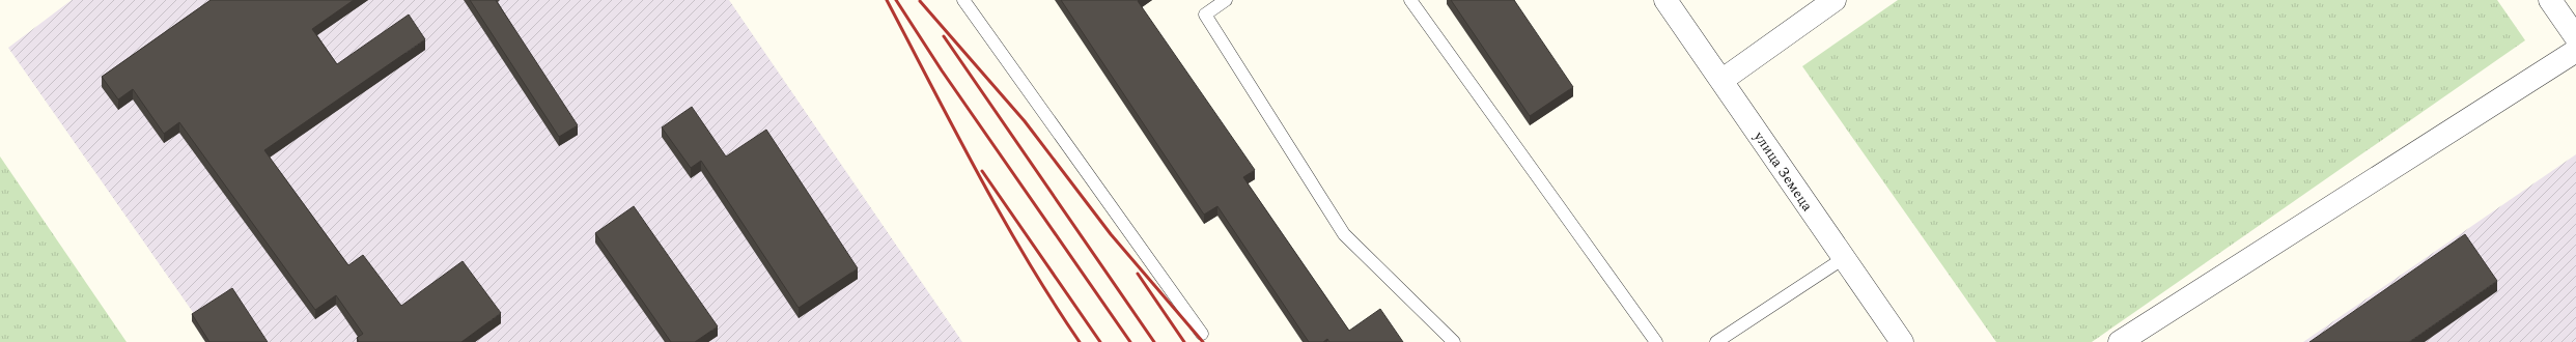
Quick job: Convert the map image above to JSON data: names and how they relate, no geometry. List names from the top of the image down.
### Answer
{
  "streets": {
    "street": ["улица Земеца"]
  }
}
